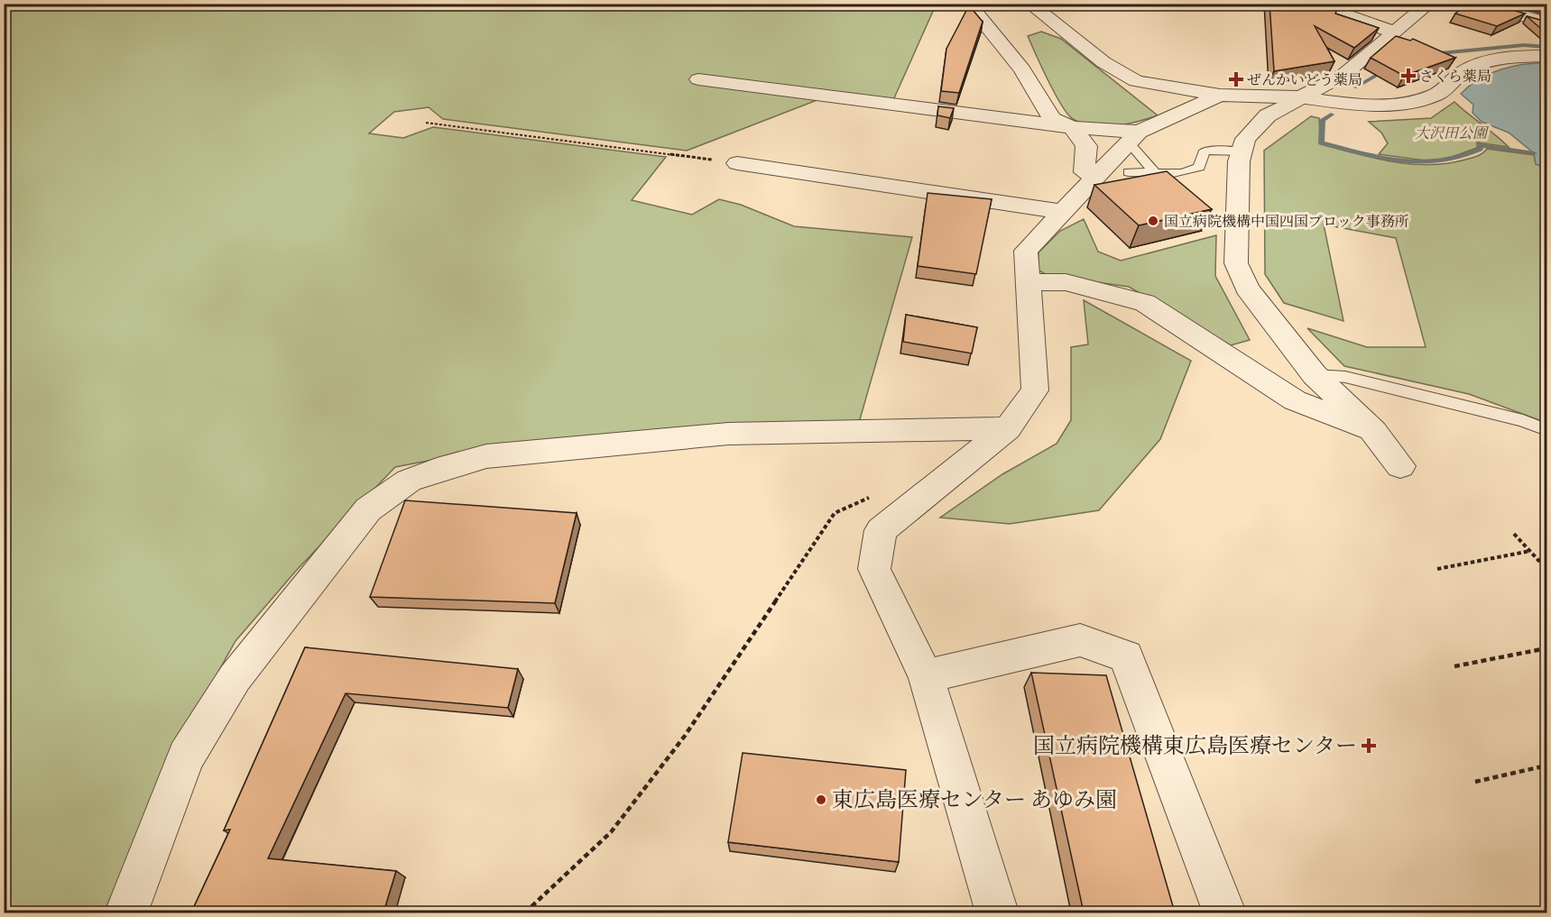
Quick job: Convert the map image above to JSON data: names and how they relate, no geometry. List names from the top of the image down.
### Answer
{
  "parks": ["大沢田公園"],
  "places": {
    "health": ["さくら薬局", "ぜんかいどう薬局", "国立病院機構東広島医療センター"],
    "other": ["国立病院機構中国四国ブロック事務所", "東広島医療センター あゆみ園"]
  }
}
